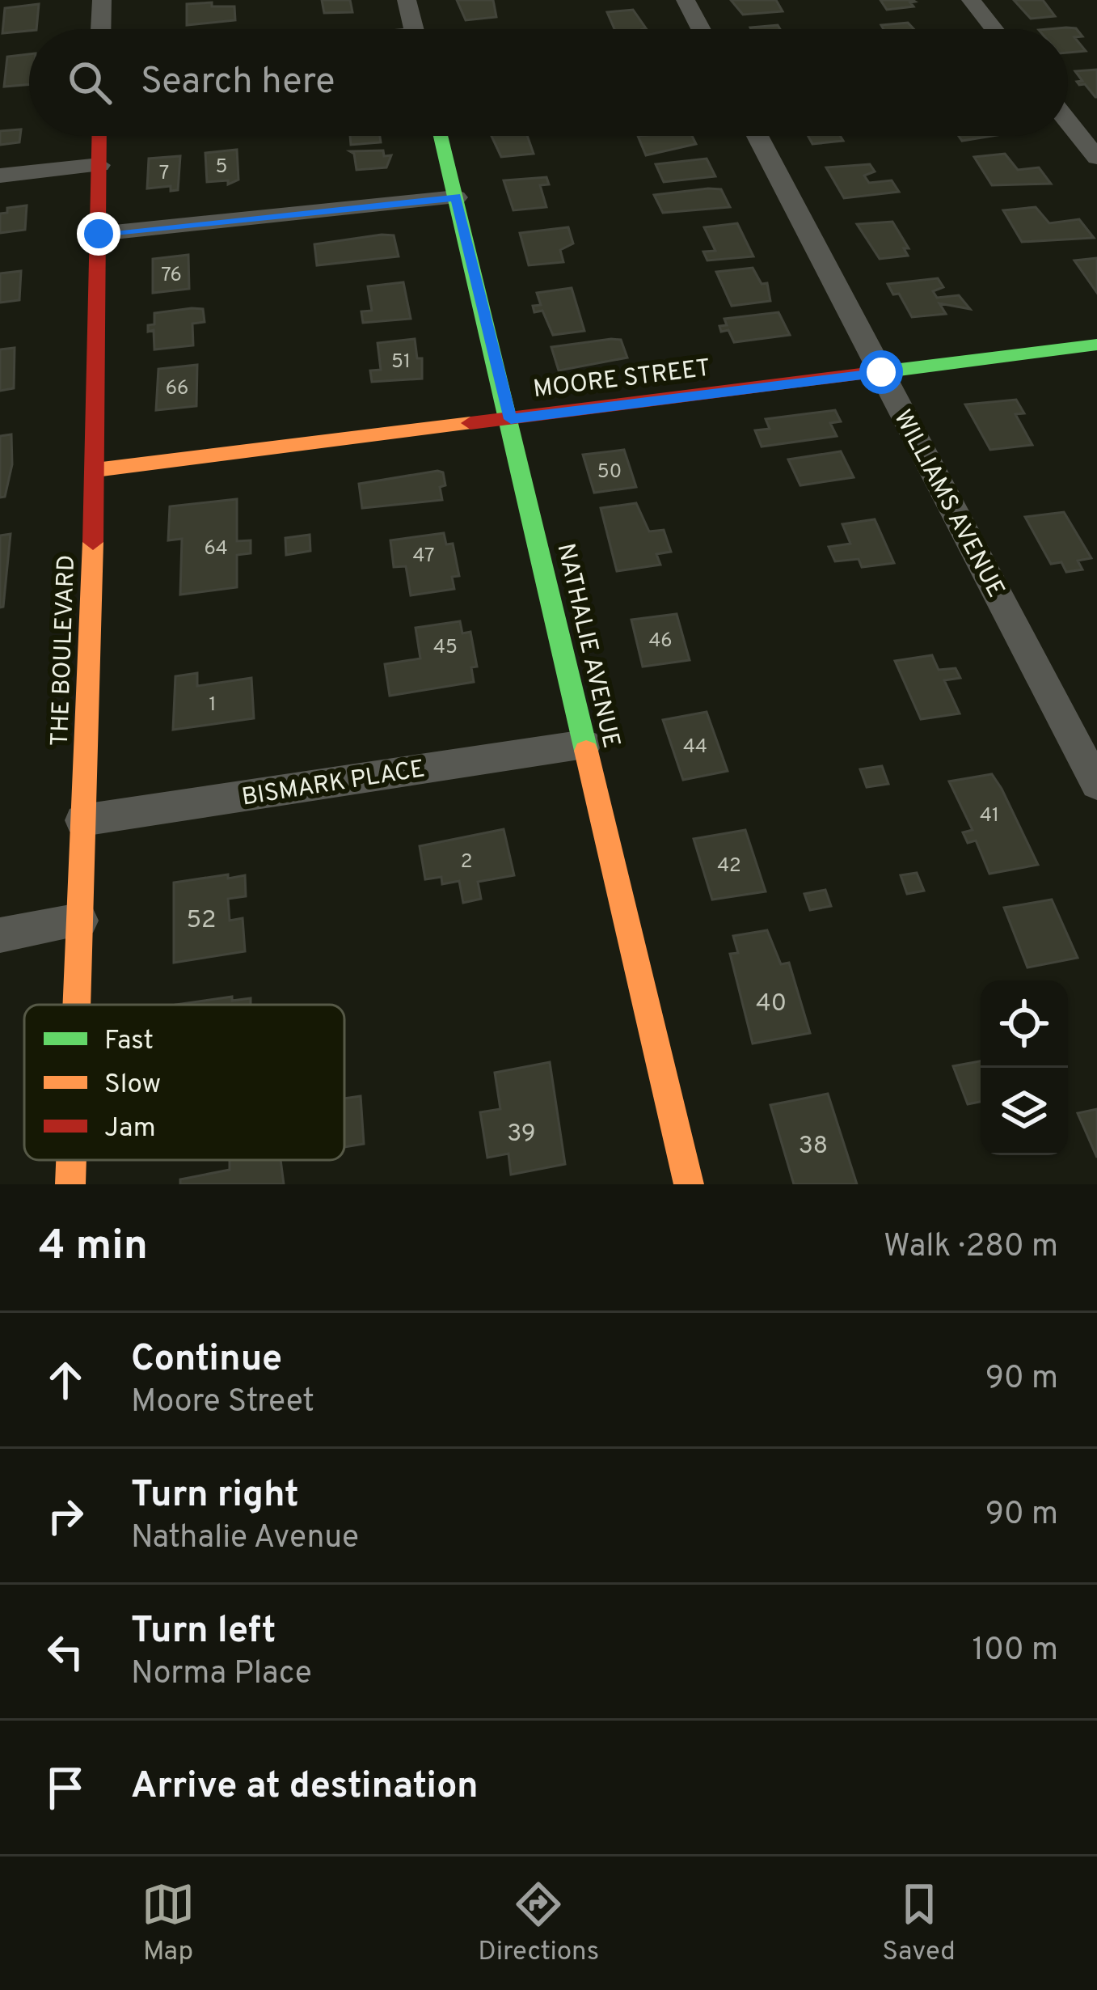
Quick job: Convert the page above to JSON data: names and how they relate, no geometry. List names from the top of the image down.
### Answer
{
  "streets": {
    "street": [
      "MOORE STREET",
      "WILLIAMS AVENUE",
      "NATHALIE AVENUE",
      "THE BOULEVARD",
      "BISMARK PLACE"
    ]
  },
  "crossings": [
    ["MOORE STREET", "WILLIAMS AVENUE"],
    ["MOORE STREET", "NATHALIE AVENUE"],
    ["MOORE STREET", "THE BOULEVARD"],
    ["NATHALIE AVENUE", "BISMARK PLACE"],
    ["THE BOULEVARD", "BISMARK PLACE"]
  ],
  "house_numbers": [
    "5",
    "7",
    "76",
    "51",
    "66",
    "50",
    "64",
    "47",
    "46",
    "45",
    "1",
    "44",
    "41",
    "2",
    "42",
    "52",
    "40",
    "39",
    "38"
  ],
  "legend": ["Fast", "Slow", "Jam"],
  "page": {
    "search": "Search here",
    "heading": ["4 min", "Walk · 280 m"],
    "list": [
      ["Continue", "Moore Street", "90 m"],
      ["Turn right", "Nathalie Avenue", "90 m"],
      ["Turn left", "Norma Place", "100 m"],
      "Arrive at destination"
    ],
    "nav": ["Map", "Directions", "Saved"]
  }
}
